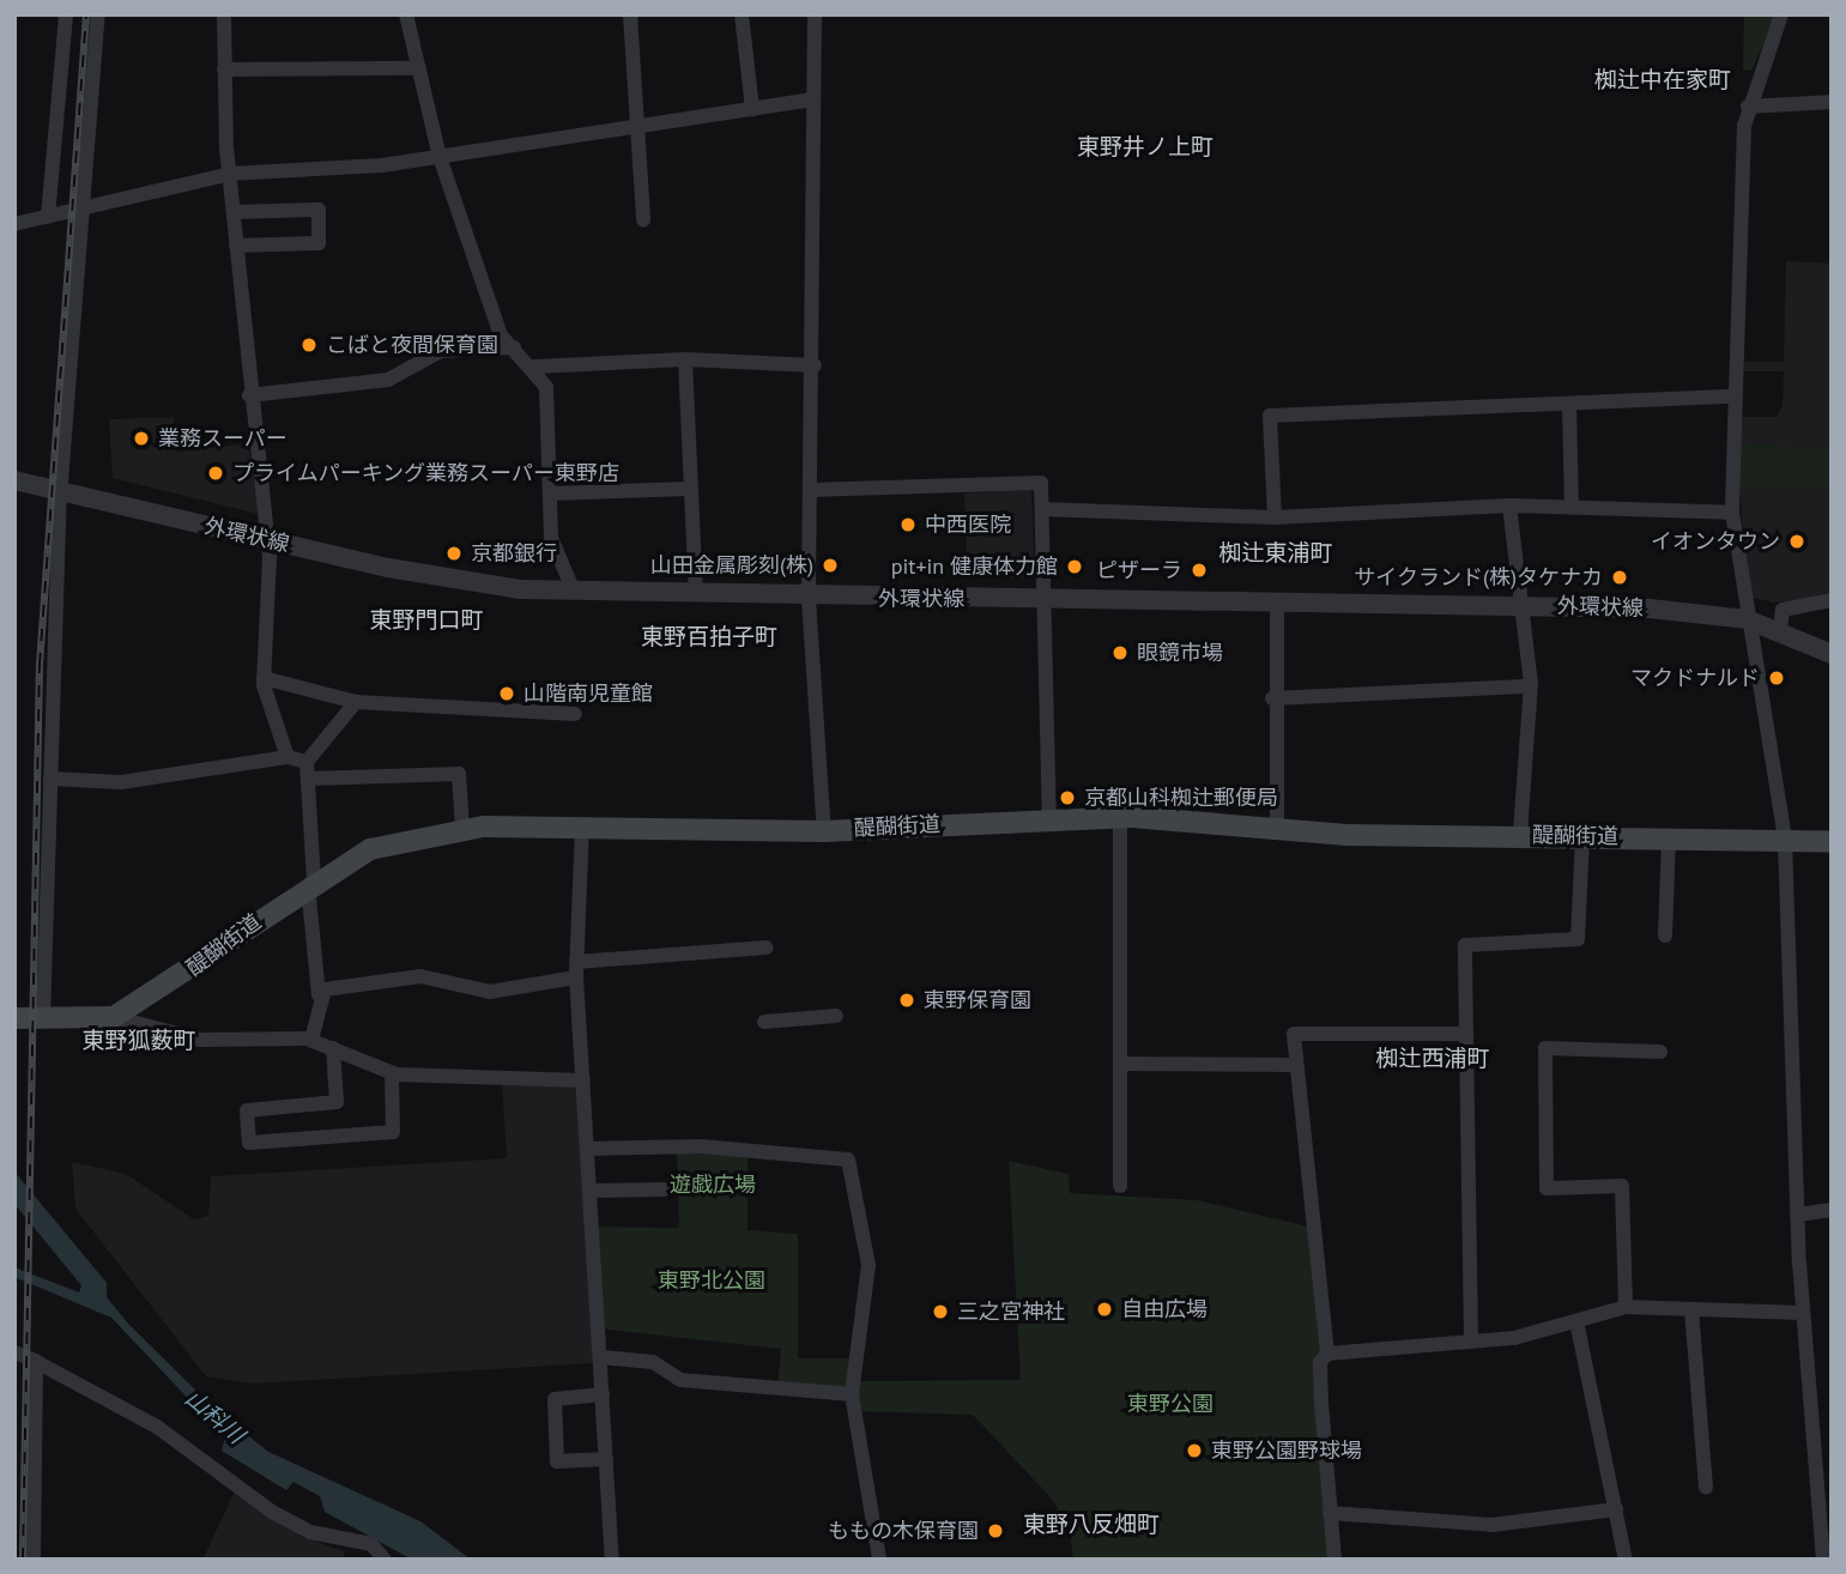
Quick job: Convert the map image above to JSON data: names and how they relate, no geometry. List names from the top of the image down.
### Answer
{
  "streets": {
    "main road": ["醍醐街道"],
    "street": ["外環状線"]
  },
  "districts": [
    "椥辻中在家町",
    "東野井ノ上町",
    "椥辻東浦町",
    "東野門口町",
    "東野百拍子町",
    "東野狐薮町",
    "椥辻西浦町",
    "東野八反畑町"
  ],
  "water": ["山科川"],
  "parks": ["遊戯広場", "東野北公園", "東野公園"],
  "places": [
    "こばと夜間保育園",
    "業務スーパー",
    "プライムパーキング業務スーパー東野店",
    "中西医院",
    "イオンタウン",
    "京都銀行",
    "山田金属彫刻(株)",
    "pit+in 健康体力館",
    "ピザーラ",
    "サイクランド(株)タケナカ",
    "眼鏡市場",
    "マクドナルド",
    "山階南児童館",
    "京都山科椥辻郵便局",
    "東野保育園",
    "自由広場",
    "三之宮神社",
    "東野公園野球場",
    "ももの木保育園"
  ]
}
